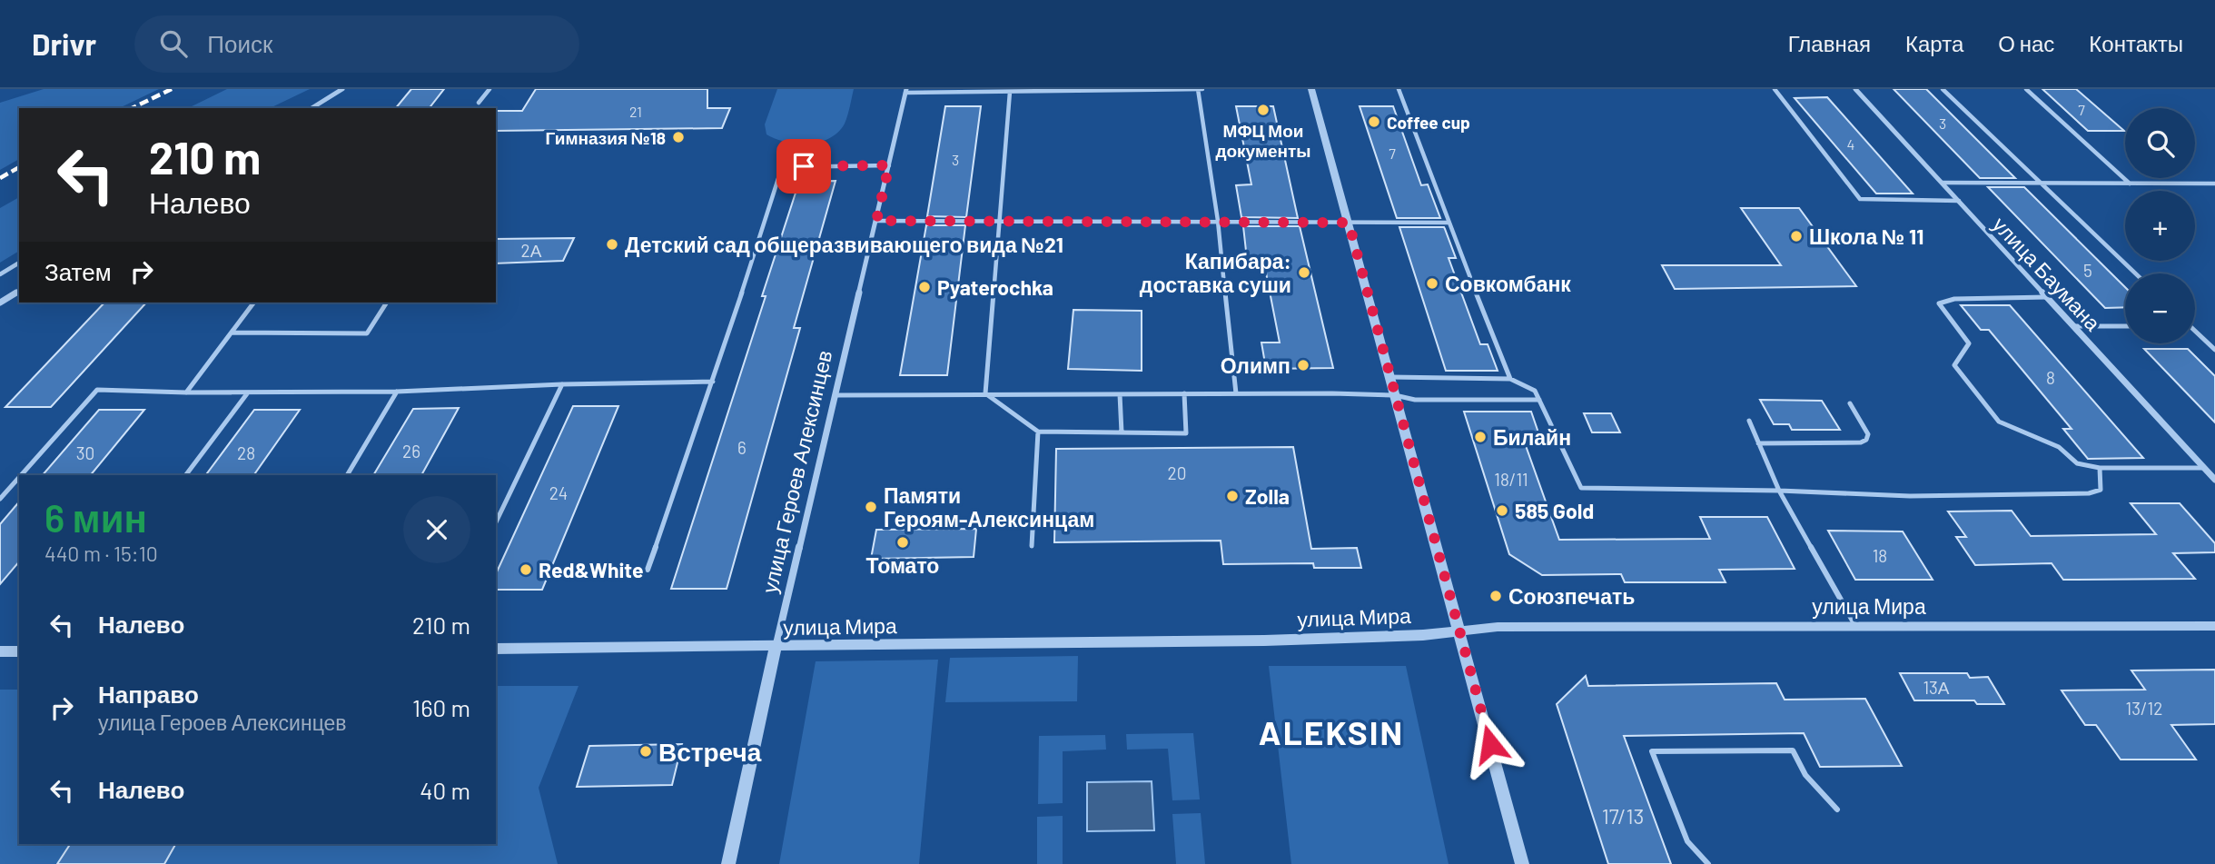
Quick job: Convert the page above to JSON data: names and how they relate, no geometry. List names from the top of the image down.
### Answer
{
  "streets": {
    "street": ["улица Баумана", "улица Героев Алексинцев", "улица Мира"]
  },
  "crossings": [
    ["улица Героев Алексинцев", "улица Мира"]
  ],
  "districts": ["ALEKSIN"],
  "places": [
    "МФЦ Мои документы",
    "Coffee cup",
    "Гимназия №18",
    "Школа № 11",
    "Детский сад общеразвивающего вида №21",
    "Капибара: доставка суши",
    "Совкомбанк",
    "Pyaterochka",
    "Олимп",
    "Билайн",
    "Zolla",
    "Памяти Героям-Алексинцам",
    "585 Gold",
    "Томато",
    "Red&White",
    "Союзпечать",
    "Встреча"
  ],
  "house_numbers": [
    "7",
    "21",
    "3",
    "4",
    "7",
    "3",
    "2А",
    "5",
    "8",
    "6",
    "26",
    "30",
    "28",
    "20",
    "18/11",
    "24",
    "18",
    "13А",
    "13/12",
    "17/13"
  ],
  "page": {
    "header": "Drivr",
    "search": "Поиск",
    "nav": [
      "Главная",
      "Карта",
      "О нас",
      "Контакты"
    ],
    "map_buttons": ["+", "−"],
    "turn": ["210 m", "Налево"],
    "then": "Затем",
    "heading": ["6 мин", "440 m · 15:10"],
    "list": [
      {
        "name": "Налево",
        "value": "210 m"
      },
      {
        "name": "Направо",
        "note": "улица Героев Алексинцев",
        "value": "160 m"
      },
      {
        "name": "Налево",
        "value": "40 m"
      }
    ]
  }
}
